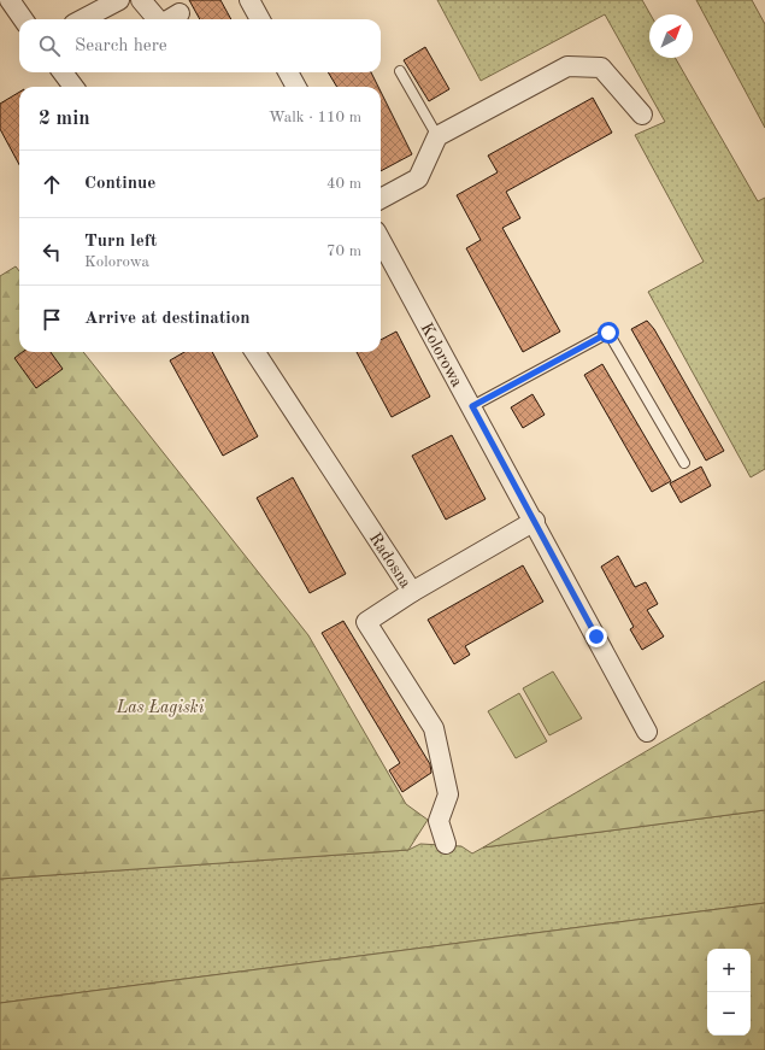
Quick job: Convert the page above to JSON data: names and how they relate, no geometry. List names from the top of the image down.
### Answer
{
  "streets": {
    "street": ["Kolorowa", "Radosna"]
  },
  "parks": ["Las Łagiski"],
  "north": "top right",
  "page": {
    "search": "Search here",
    "heading": ["2 min", "Walk · 110 m"],
    "list": [
      ["Continue", "40 m"],
      ["Turn left", "Kolorowa", "70 m"],
      "Arrive at destination"
    ],
    "map_buttons": ["+", "−"]
  }
}
